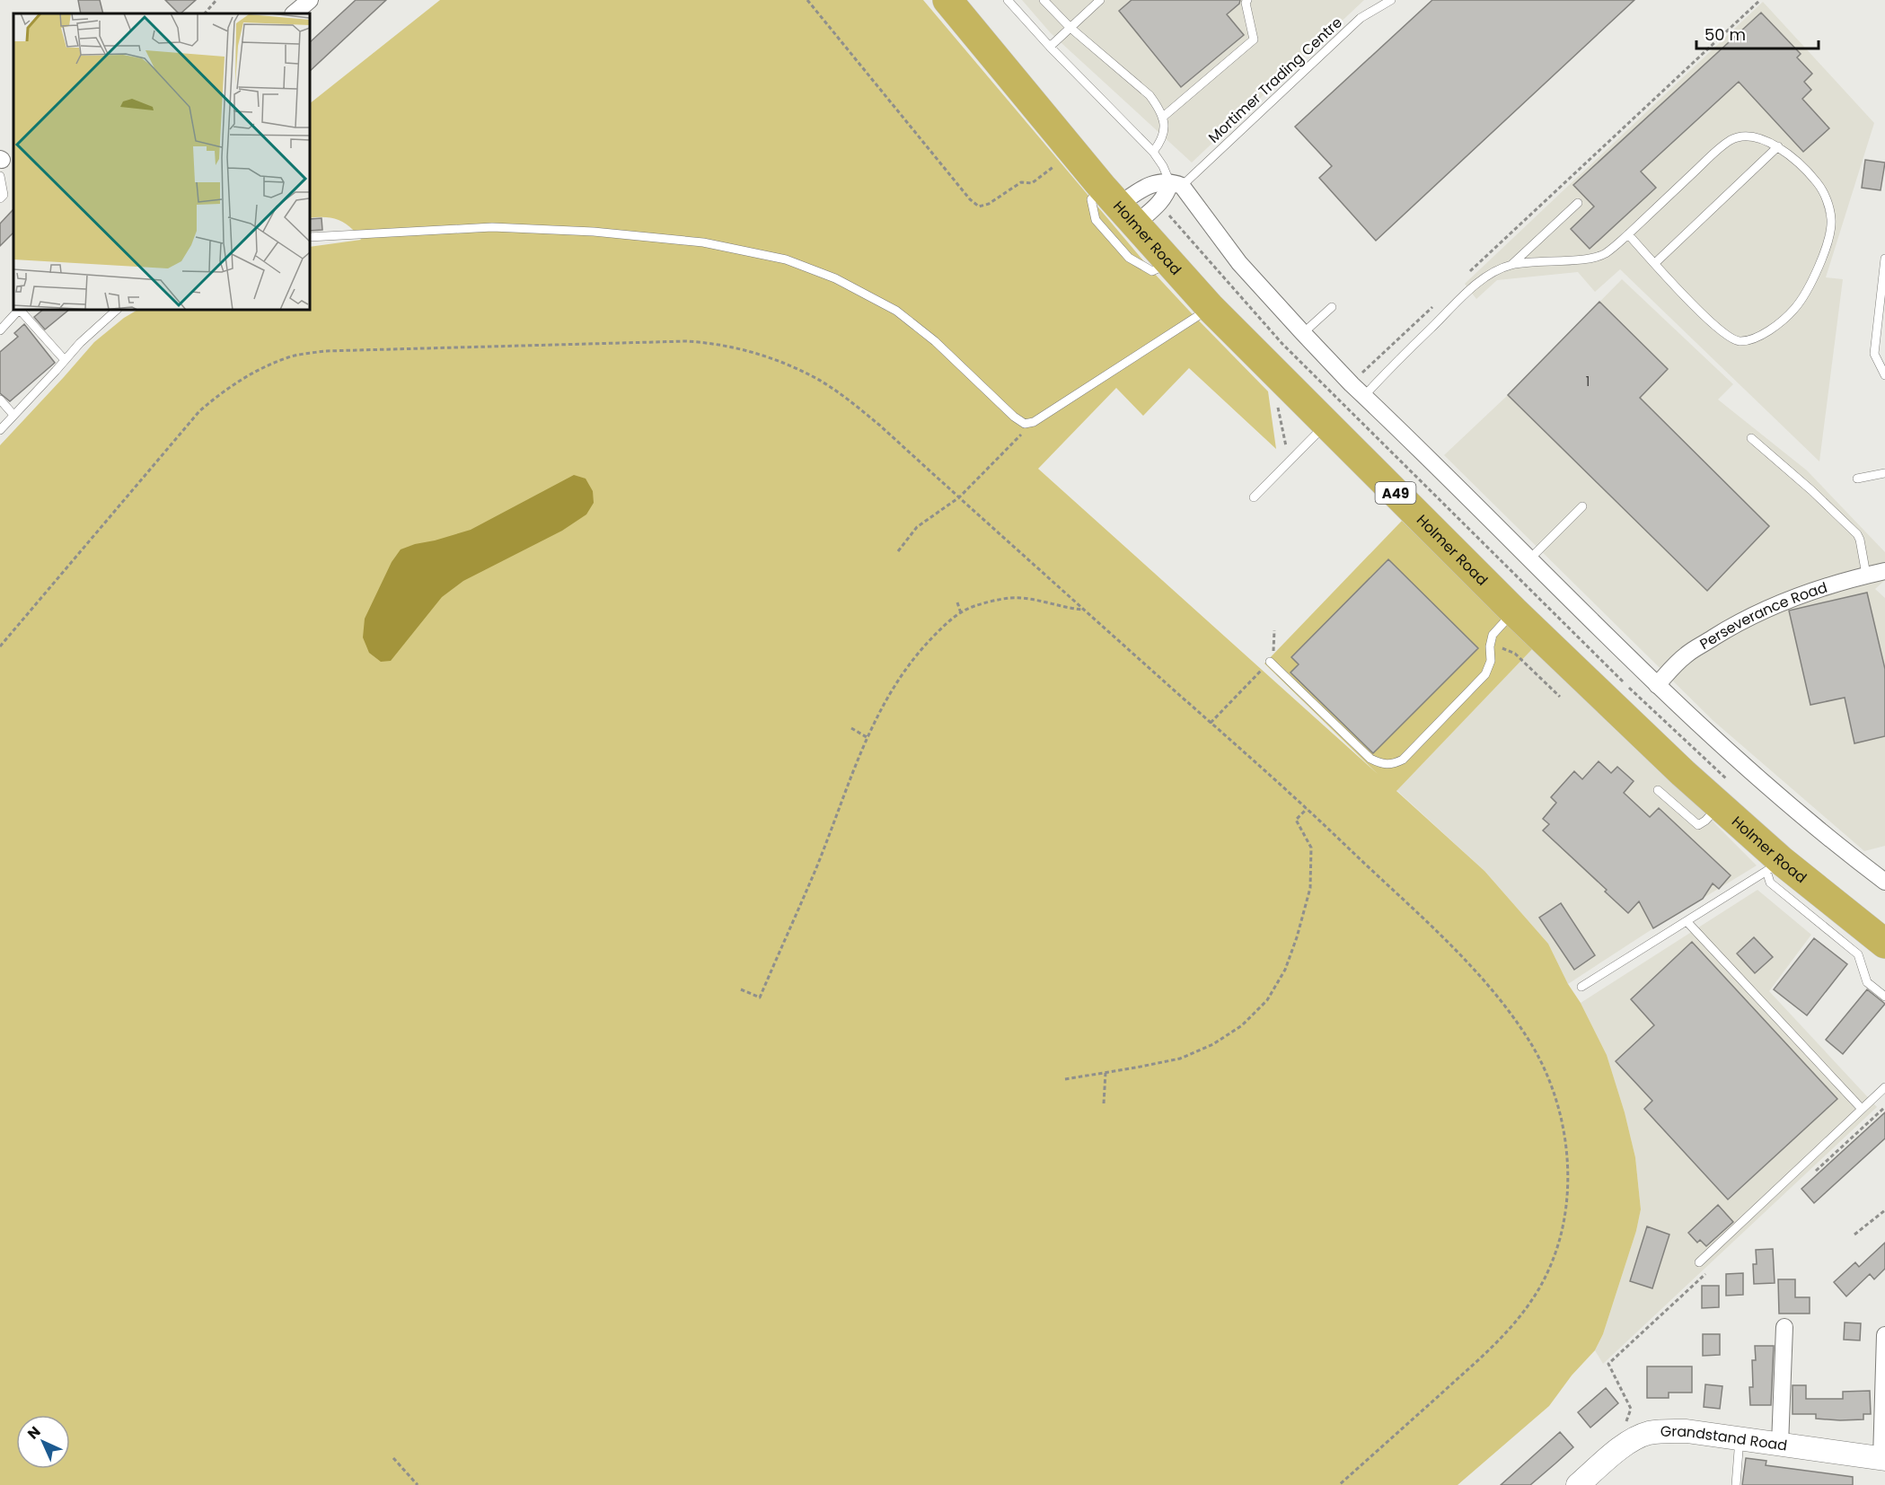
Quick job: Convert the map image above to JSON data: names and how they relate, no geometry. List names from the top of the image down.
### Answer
{
  "streets": {
    "highway": ["Holmer Road", "A49"],
    "street": ["Perseverance Road", "Grandstand Road"],
    "lane": ["Mortimer Trading Centre"]
  },
  "house_numbers": ["1"],
  "scale_bar": "50 m",
  "north": "top left"
}
